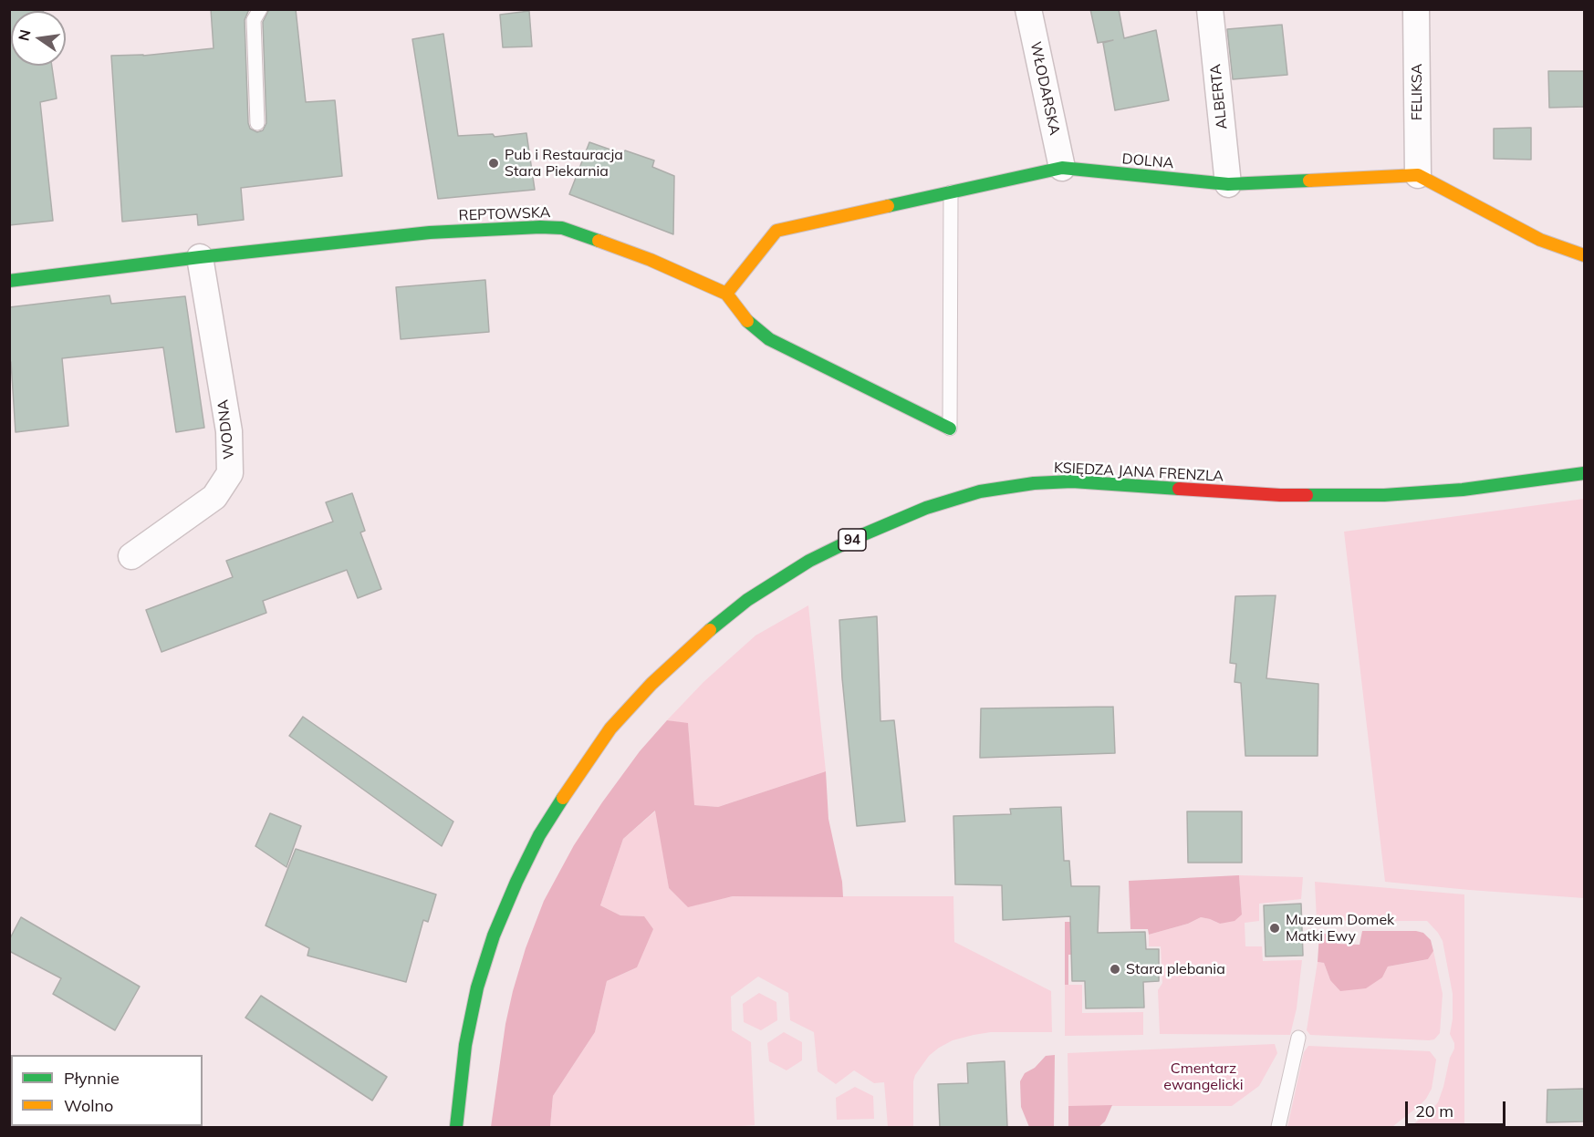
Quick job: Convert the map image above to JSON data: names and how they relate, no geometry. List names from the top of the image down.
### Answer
{
  "streets": {
    "street": [
      "WŁODARSKA",
      "FELIKSA",
      "ALBERTA",
      "DOLNA",
      "REPTOWSKA",
      "WODNA",
      "KSIĘDZA JANA FRENZLA",
      "94"
    ]
  },
  "crossings": [
    ["WŁODARSKA", "DOLNA"],
    ["FELIKSA", "DOLNA"],
    ["ALBERTA", "DOLNA"],
    ["DOLNA", "REPTOWSKA"],
    ["REPTOWSKA", "WODNA"]
  ],
  "parks": ["Cmentarz ewangelicki"],
  "places": ["Pub i Restauracja Stara Piekarnia", "Muzeum Domek Matki Ewy", "Stara plebania"],
  "legend": ["Płynnie", "Wolno"],
  "scale_bar": "20 m",
  "north": "left"
}
